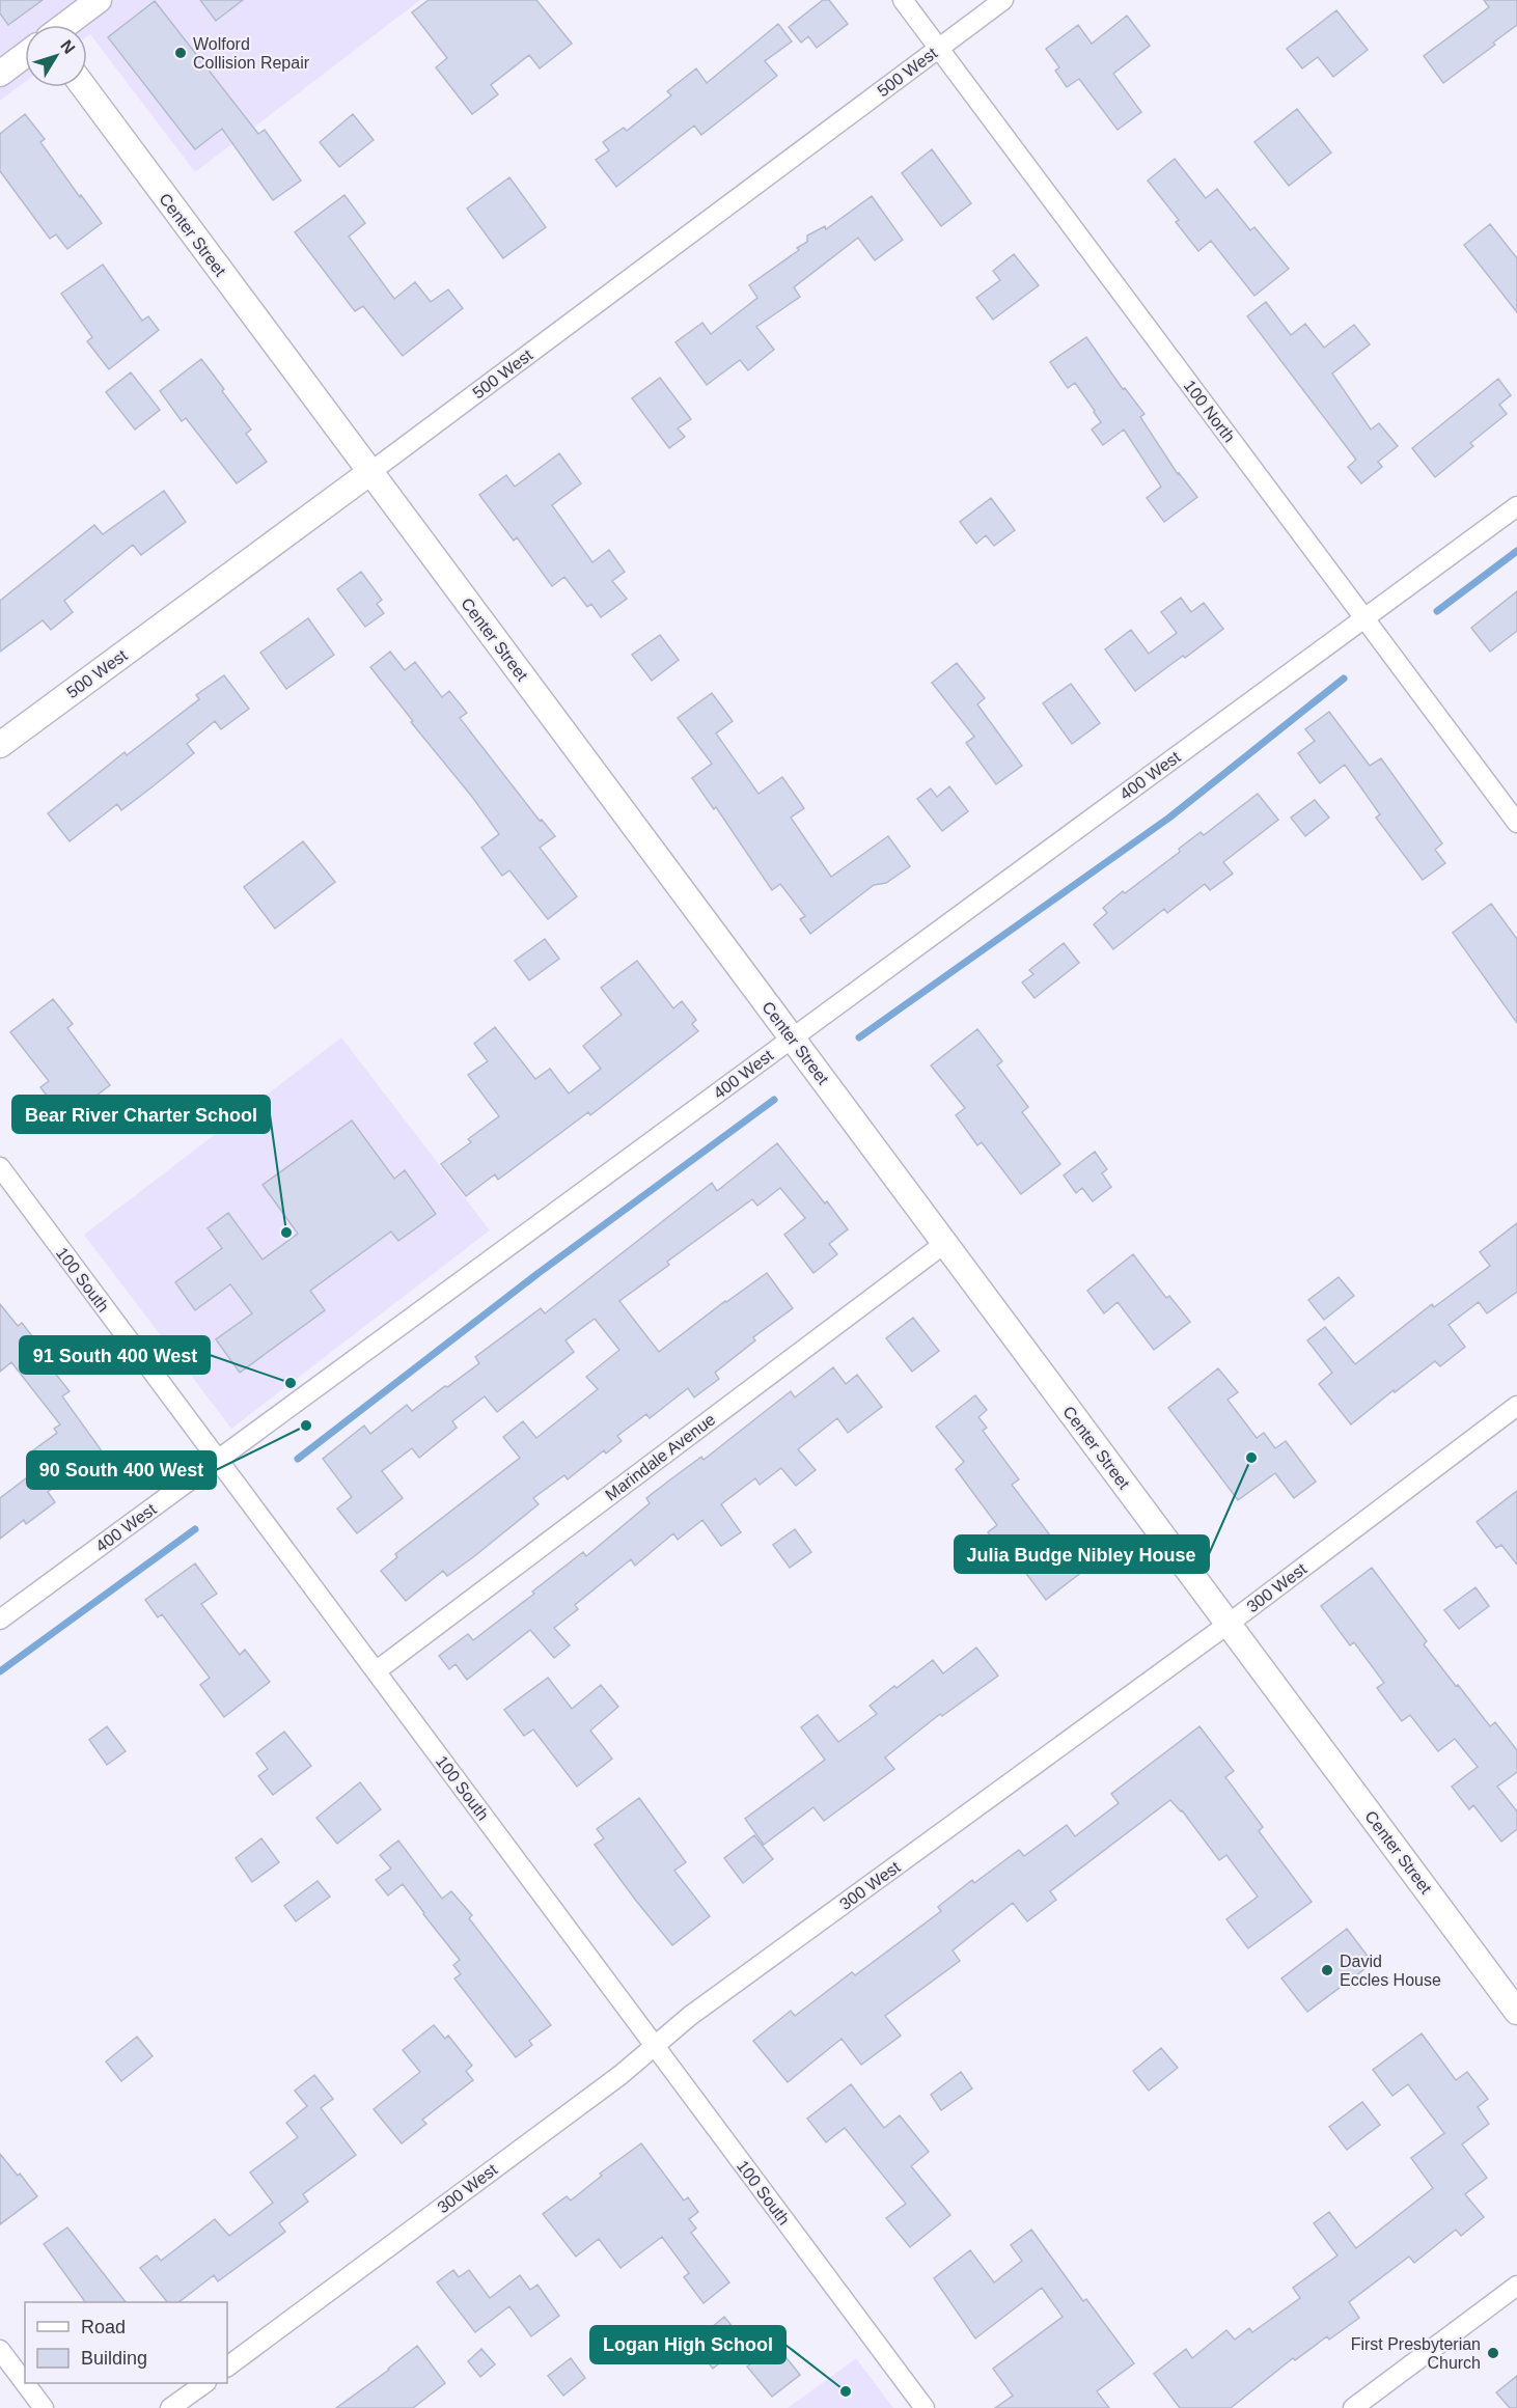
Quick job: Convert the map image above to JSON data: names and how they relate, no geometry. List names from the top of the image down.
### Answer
{
  "streets": {
    "street": [
      "500 West",
      "Center Street",
      "100 North",
      "400 West",
      "100 South",
      "Marindale Avenue",
      "300 West"
    ]
  },
  "crossings": [
    ["500 West", "Center Street"],
    ["500 West", "100 North"],
    ["Center Street", "400 West"],
    ["Center Street", "Marindale Avenue"],
    ["Center Street", "300 West"],
    ["100 North", "400 West"],
    ["400 West", "100 South"],
    ["100 South", "Marindale Avenue"],
    ["100 South", "300 West"]
  ],
  "places": [
    "Wolford Collision Repair",
    "Bear River Charter School",
    "91 South 400 West",
    "90 South 400 West",
    "Julia Budge Nibley House",
    "David Eccles House",
    "First Presbyterian Church",
    "Logan High School"
  ],
  "legend": ["Road", "Building"],
  "north": "top right"
}
